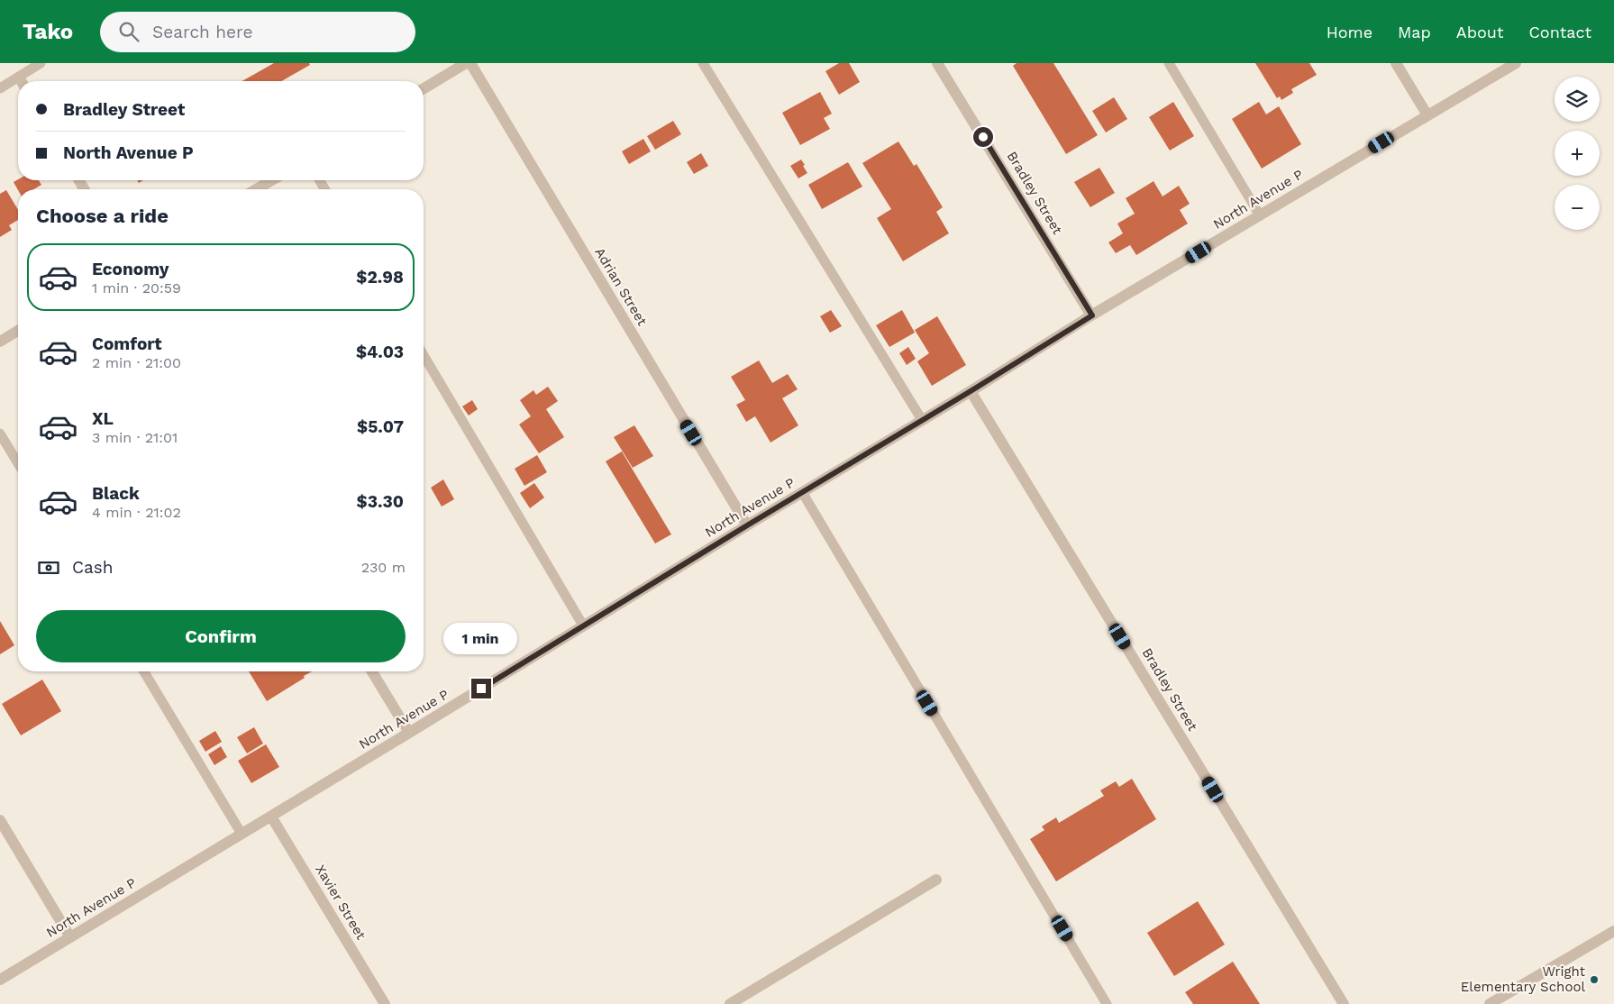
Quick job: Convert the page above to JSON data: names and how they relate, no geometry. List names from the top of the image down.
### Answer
{
  "streets": {
    "street": [
      "Bradley Street",
      "North Avenue P",
      "Adrian Street",
      "Xavier Street"
    ]
  },
  "crossings": [
    ["Bradley Street", "North Avenue P"],
    ["North Avenue P", "Adrian Street"],
    ["North Avenue P", "Xavier Street"]
  ],
  "places": ["Wright Elementary School"],
  "page": {
    "header": "Tako",
    "search": "Search here",
    "nav": [
      "Home",
      "Map",
      "About",
      "Contact"
    ],
    "map_buttons": ["+", "−"],
    "banner": ["Bradley Street", "North Avenue P"],
    "heading": "Choose a ride",
    "list": [
      {
        "name": "Economy",
        "note": "1 min · 20:59",
        "value": "$2.98"
      },
      {
        "name": "Comfort",
        "note": "2 min · 21:00",
        "value": "$4.03"
      },
      {
        "name": "XL",
        "note": "3 min · 21:01",
        "value": "$5.07"
      },
      {
        "name": "Black",
        "note": "4 min · 21:02",
        "value": "$3.30"
      }
    ],
    "pay": ["Cash", "230 m"],
    "buttons": "Confirm",
    "bubble": "1 min"
  }
}
